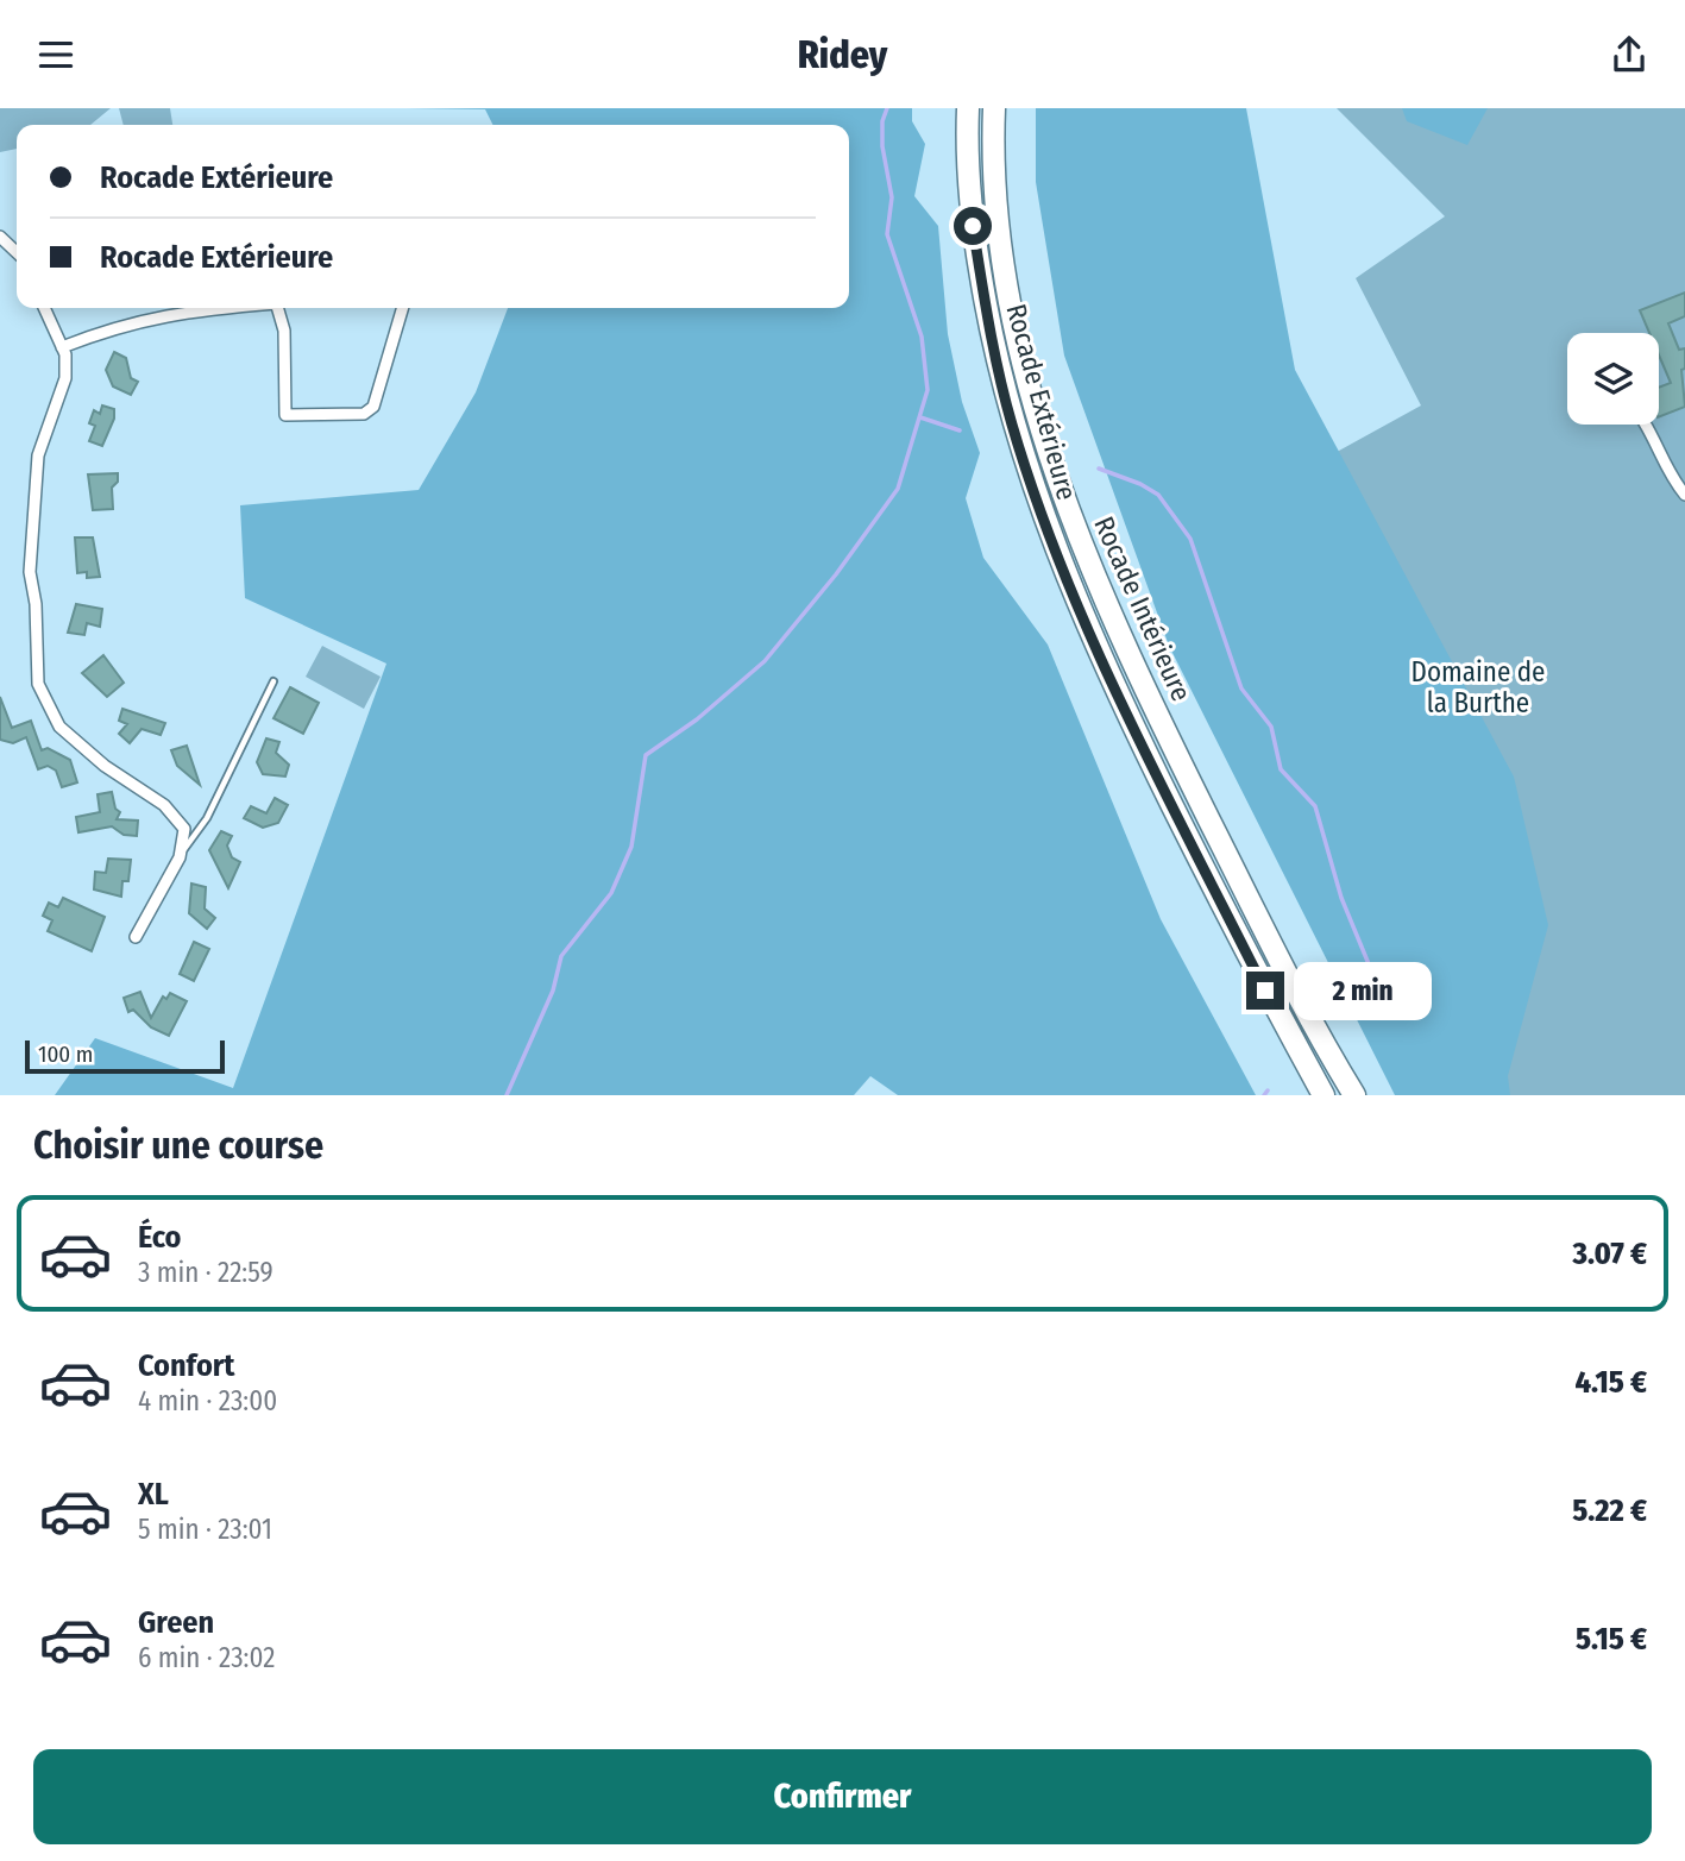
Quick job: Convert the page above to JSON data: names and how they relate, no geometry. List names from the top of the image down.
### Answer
{
  "streets": {
    "highway": ["Rocade Extérieure", "Rocade Intérieure"]
  },
  "parks": ["Domaine de la Burthe"],
  "scale_bar": "100 m",
  "page": {
    "header": "Ridey",
    "banner": ["Rocade Extérieure", "Rocade Extérieure"],
    "bubble": "2 min",
    "scale": "100 m",
    "heading": "Choisir une course",
    "list": [
      {
        "name": "Éco",
        "note": "3 min · 22:59",
        "value": "3.07 €"
      },
      {
        "name": "Confort",
        "note": "4 min · 23:00",
        "value": "4.15 €"
      },
      {
        "name": "XL",
        "note": "5 min · 23:01",
        "value": "5.22 €"
      },
      {
        "name": "Green",
        "note": "6 min · 23:02",
        "value": "5.15 €"
      }
    ],
    "buttons": "Confirmer"
  }
}
